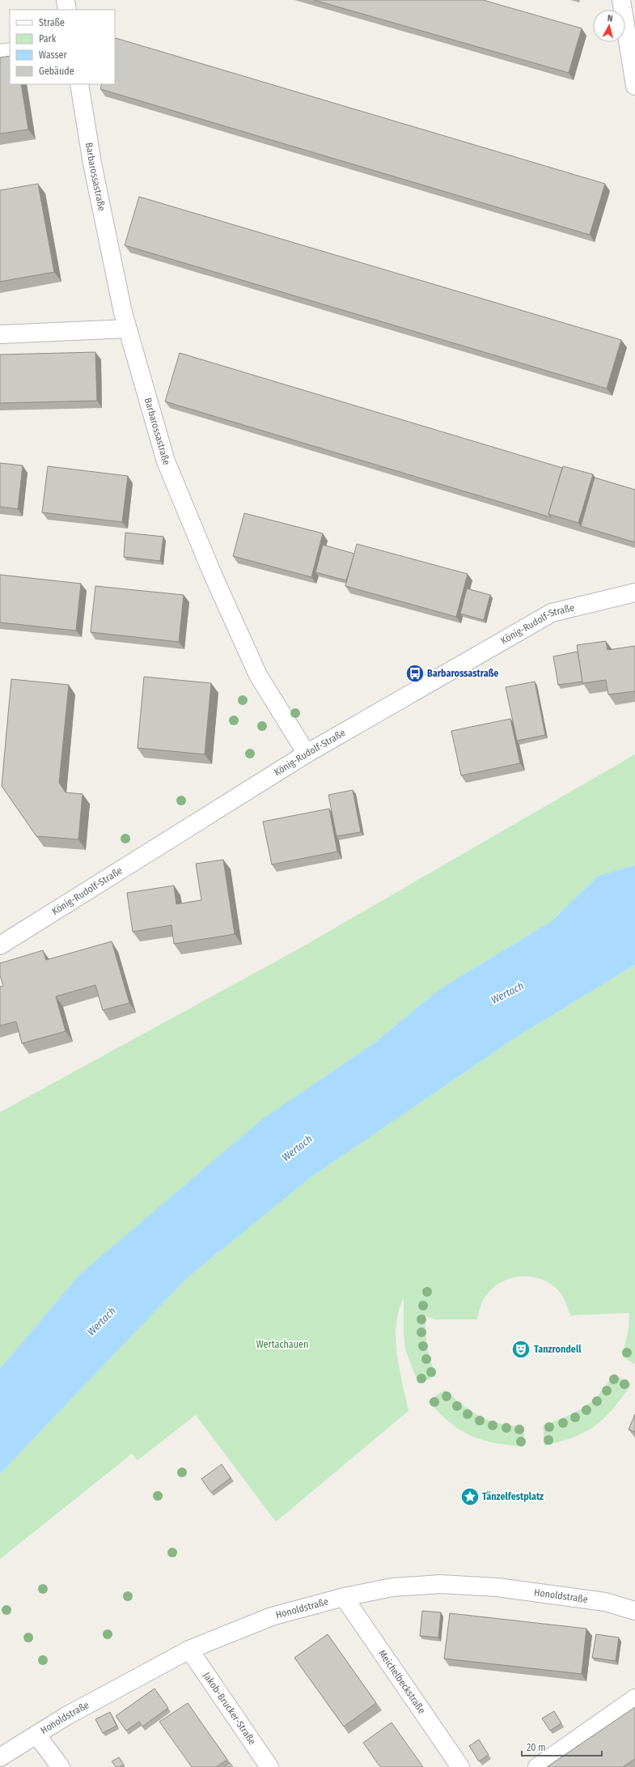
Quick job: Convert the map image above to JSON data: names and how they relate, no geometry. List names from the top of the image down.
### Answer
{
  "streets": {
    "street": [
      "Barbarossastraße",
      "König-Rudolf-Straße",
      "Honoldstraße",
      "Meichelbeckstraße",
      "Jakob-Brucker-Straße"
    ]
  },
  "crossings": [
    ["Barbarossastraße", "König-Rudolf-Straße"],
    ["Honoldstraße", "Meichelbeckstraße"],
    ["Honoldstraße", "Jakob-Brucker-Straße"]
  ],
  "water": ["Wertach"],
  "parks": ["Wertachauen"],
  "places": {
    "bus stop": ["Barbarossastraße"],
    "theatre": ["Tanzrondell"],
    "place": ["Tänzelfestplatz"]
  },
  "legend": [
    "Straße",
    "Park",
    "Wasser",
    "Gebäude"
  ],
  "scale_bar": "20 m",
  "north": "top"
}
